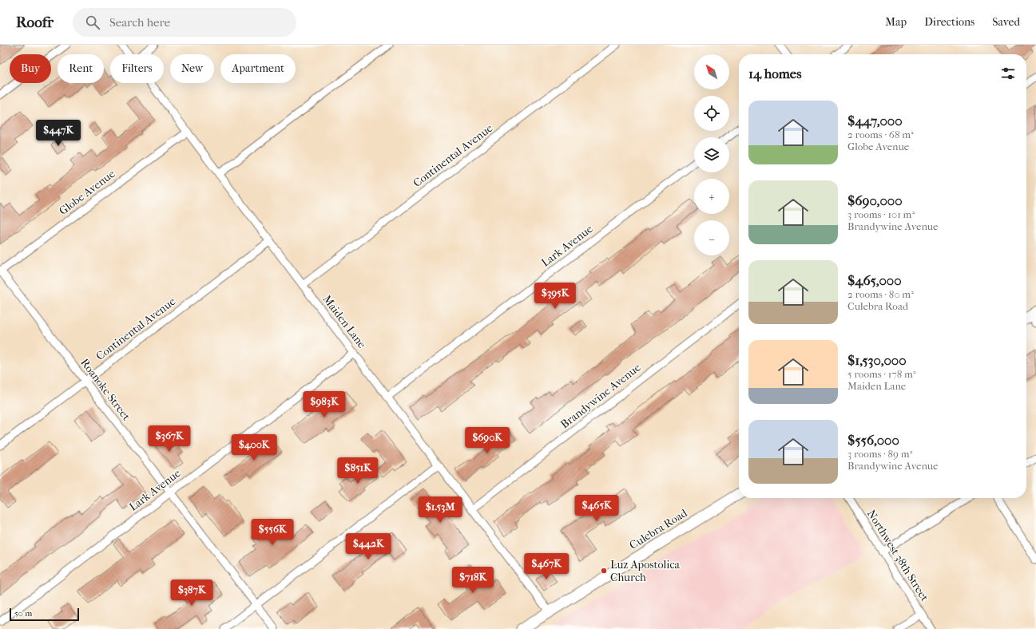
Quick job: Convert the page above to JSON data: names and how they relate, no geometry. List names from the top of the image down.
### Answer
{
  "streets": {
    "main road": ["Culebra Road"],
    "street": [
      "Continental Avenue",
      "Globe Avenue",
      "Lark Avenue",
      "Maiden Lane",
      "Roanoke Street",
      "Brandywine Avenue",
      "Northwest 38th Street"
    ]
  },
  "crossings": [
    ["Continental Avenue", "Maiden Lane"],
    ["Continental Avenue", "Roanoke Street"],
    ["Globe Avenue", "Maiden Lane"],
    ["Globe Avenue", "Roanoke Street"],
    ["Lark Avenue", "Maiden Lane"],
    ["Lark Avenue", "Roanoke Street"],
    ["Maiden Lane", "Brandywine Avenue"],
    ["Maiden Lane", "Culebra Road"]
  ],
  "places": ["Luz Apostolica Church"],
  "scale_bar": "50 m",
  "north": "top left",
  "page": {
    "header": "Roofr",
    "search": "Search here",
    "nav": ["Map", "Directions", "Saved"],
    "map_buttons": ["+", "−"],
    "chip": [
      "Buy",
      "Rent",
      "Filters",
      "New",
      "Apartment"
    ],
    "heading": "14 homes",
    "list": [
      {
        "name": "$447,000",
        "note": "2 rooms · 68 m² · Globe Avenue"
      },
      {
        "name": "$690,000",
        "note": "3 rooms · 101 m² · Brandywine Avenue"
      },
      {
        "name": "$465,000",
        "note": "2 rooms · 80 m² · Culebra Road"
      },
      {
        "name": "$1,530,000",
        "note": "5 rooms · 178 m² · Maiden Lane"
      },
      {
        "name": "$556,000",
        "note": "3 rooms · 89 m² · Brandywine Avenue"
      }
    ],
    "price": [
      "$447K",
      "$395K",
      "$983K",
      "$367K",
      "$690K",
      "$400K",
      "$851K",
      "$465K",
      "$1.53M",
      "$556K",
      "$442K",
      "$467K",
      "$718K",
      "$387K"
    ],
    "scale": "50 m"
  }
}
